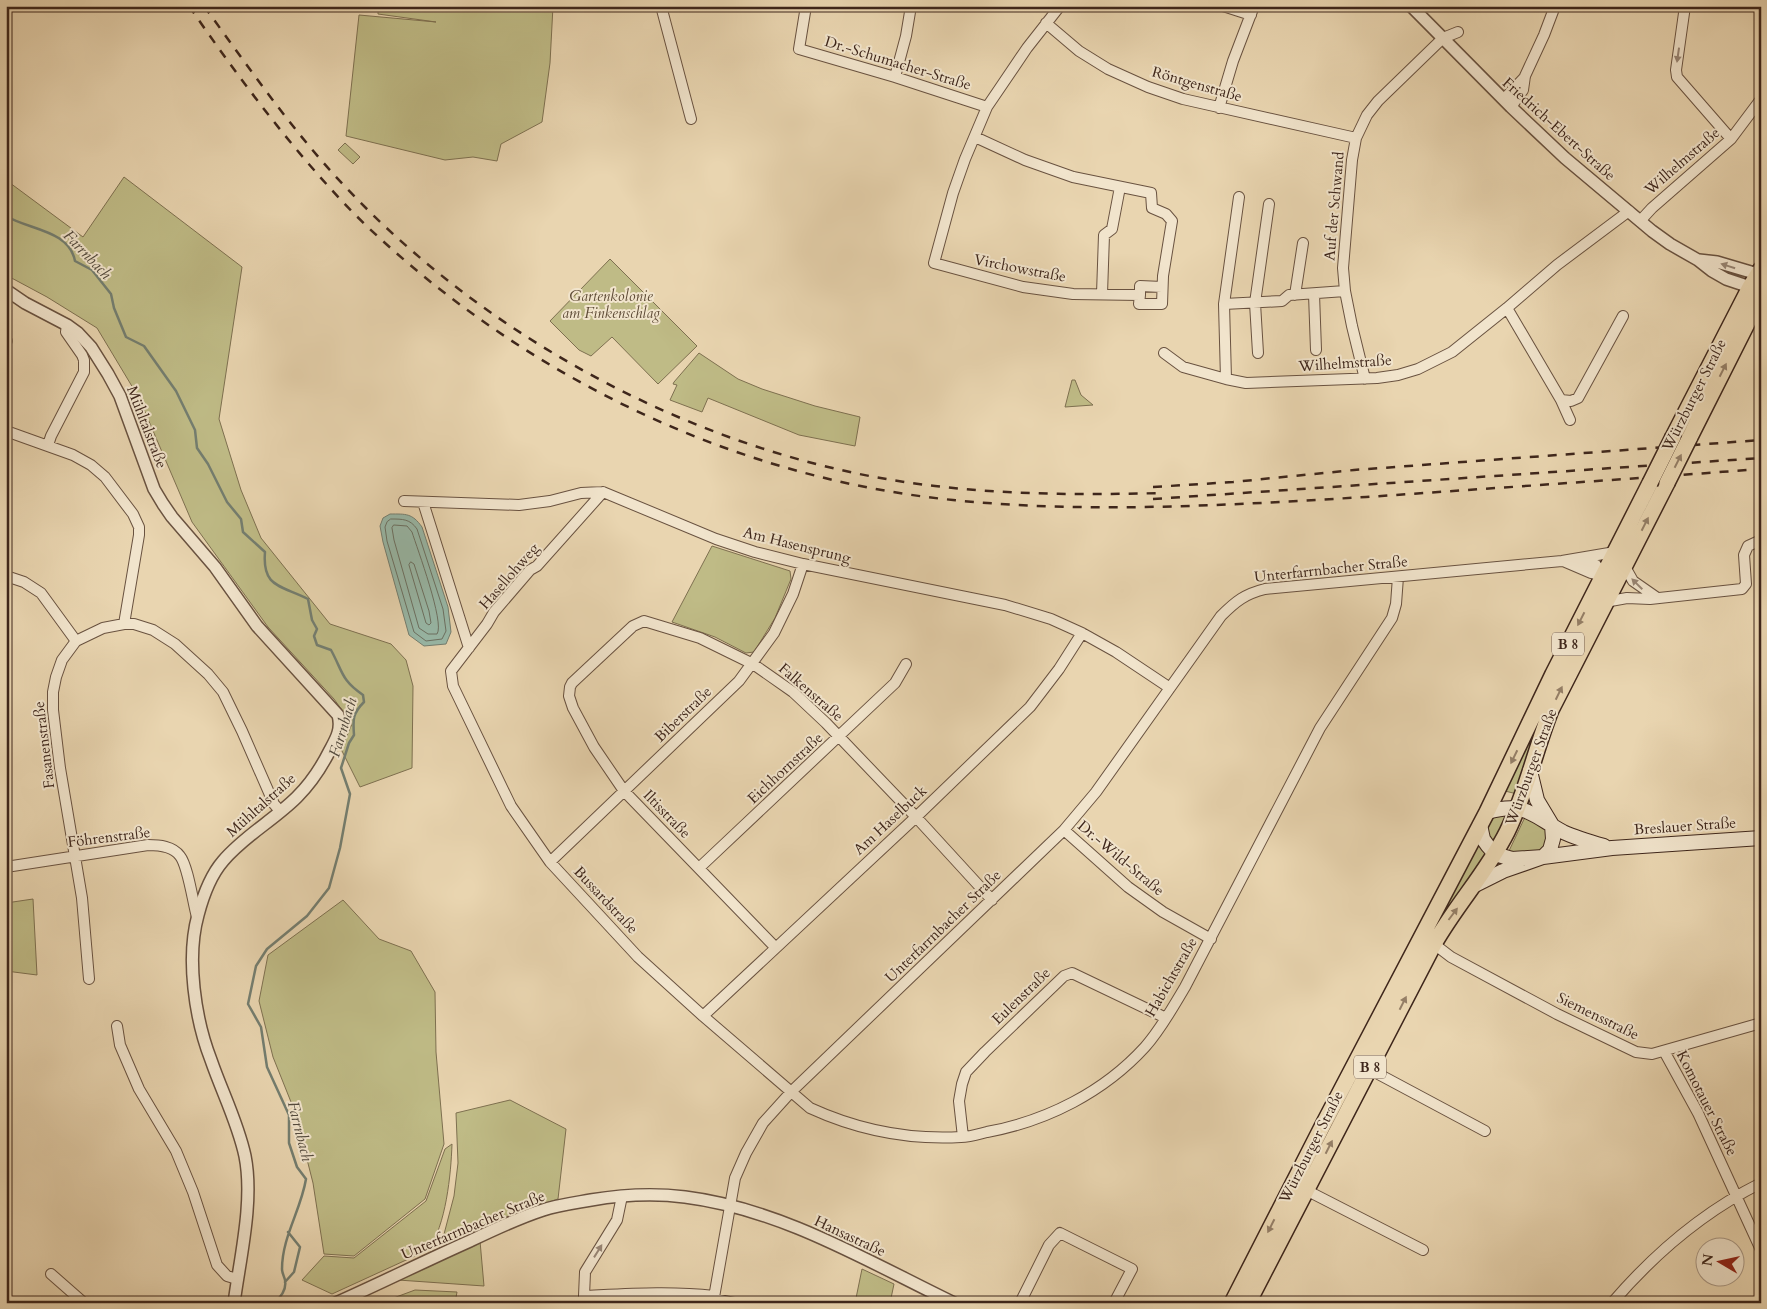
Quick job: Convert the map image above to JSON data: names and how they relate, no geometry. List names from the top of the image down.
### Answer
{
  "streets": {
    "main road": ["Würzburger Straße", "B 8", "Breslauer Straße"],
    "street": [
      "Dr.-Schumacher-Straße",
      "Röntgenstraße",
      "Friedrich-Ebert-Straße",
      "Wilhelmstraße",
      "Auf der Schwand",
      "Virchowstraße",
      "Mühltalstraße",
      "Am Hasensprung",
      "Unterfarrnbacher Straße",
      "Hasellohweg",
      "Falkenstraße",
      "Biberstraße",
      "Fasanenstraße",
      "Eichhornstraße",
      "Iltisstraße",
      "Am Haselbuck",
      "Föhrenstraße",
      "Dr.-Wild-Straße",
      "Bussardstraße",
      "Habichtstraße",
      "Eulenstraße",
      "Siemensstraße",
      "Komotauer Straße",
      "Hansastraße"
    ]
  },
  "crossings": [
    ["Röntgenstraße", "Auf der Schwand"],
    ["Friedrich-Ebert-Straße", "Wilhelmstraße"],
    ["Friedrich-Ebert-Straße", "Auf der Schwand"],
    ["Friedrich-Ebert-Straße", "Würzburger Straße"],
    ["Wilhelmstraße", "Auf der Schwand"],
    ["Würzburger Straße", "Unterfarrnbacher Straße"],
    ["Würzburger Straße", "Breslauer Straße"],
    ["Würzburger Straße", "Siemensstraße"],
    ["Mühltalstraße", "Fasanenstraße"],
    ["Mühltalstraße", "Föhrenstraße"],
    ["Am Hasensprung", "Unterfarrnbacher Straße"],
    ["Am Hasensprung", "Hasellohweg"],
    ["Am Hasensprung", "Biberstraße"],
    ["Am Hasensprung", "Am Haselbuck"],
    ["Unterfarrnbacher Straße", "Falkenstraße"],
    ["Unterfarrnbacher Straße", "Dr.-Wild-Straße"],
    ["Unterfarrnbacher Straße", "Bussardstraße"],
    ["Unterfarrnbacher Straße", "Habichtstraße"],
    ["Unterfarrnbacher Straße", "Hansastraße"],
    ["Hasellohweg", "Bussardstraße"],
    ["Falkenstraße", "Biberstraße"],
    ["Falkenstraße", "Eichhornstraße"],
    ["Falkenstraße", "Iltisstraße"],
    ["Falkenstraße", "Am Haselbuck"],
    ["Biberstraße", "Iltisstraße"],
    ["Biberstraße", "Bussardstraße"],
    ["Fasanenstraße", "Föhrenstraße"],
    ["Eichhornstraße", "Iltisstraße"],
    ["Iltisstraße", "Am Haselbuck"],
    ["Am Haselbuck", "Bussardstraße"],
    ["Dr.-Wild-Straße", "Habichtstraße"],
    ["Bussardstraße", "Habichtstraße"],
    ["Habichtstraße", "Eulenstraße"],
    ["Siemensstraße", "Komotauer Straße"]
  ],
  "water": ["Farrnbach"],
  "parks": ["Gartenkolonie am Finkenschlag"],
  "north": "left"
}
